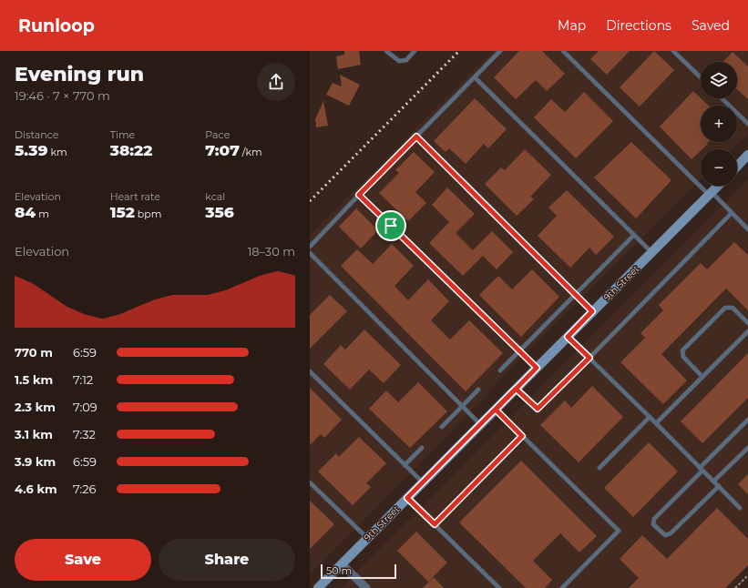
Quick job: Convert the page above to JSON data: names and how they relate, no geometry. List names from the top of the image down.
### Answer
{
  "streets": {
    "street": ["9th Street"]
  },
  "scale_bar": "50 m",
  "page": {
    "header": "Runloop",
    "nav": ["Map", "Directions", "Saved"],
    "heading": ["Evening run", "19:46 · 7 × 770 m"],
    "map_buttons": ["+", "−"],
    "stats": [
      ["Distance", "5.39 km"],
      ["Time", "38:22"],
      ["Pace", "7:07 /km"],
      ["Elevation", "84 m"],
      ["Heart rate", "152 bpm"],
      ["kcal", "356"]
    ],
    "chart": ["Elevation", "18–30 m"],
    "list": [
      {
        "name": "770 m",
        "note": "6:59"
      },
      {
        "name": "1.5 km",
        "note": "7:12"
      },
      {
        "name": "2.3 km",
        "note": "7:09"
      },
      {
        "name": "3.1 km",
        "note": "7:32"
      },
      {
        "name": "3.9 km",
        "note": "6:59"
      },
      {
        "name": "4.6 km",
        "note": "7:26"
      }
    ],
    "buttons": ["Save", "Share"],
    "scale": "50 m"
  }
}
